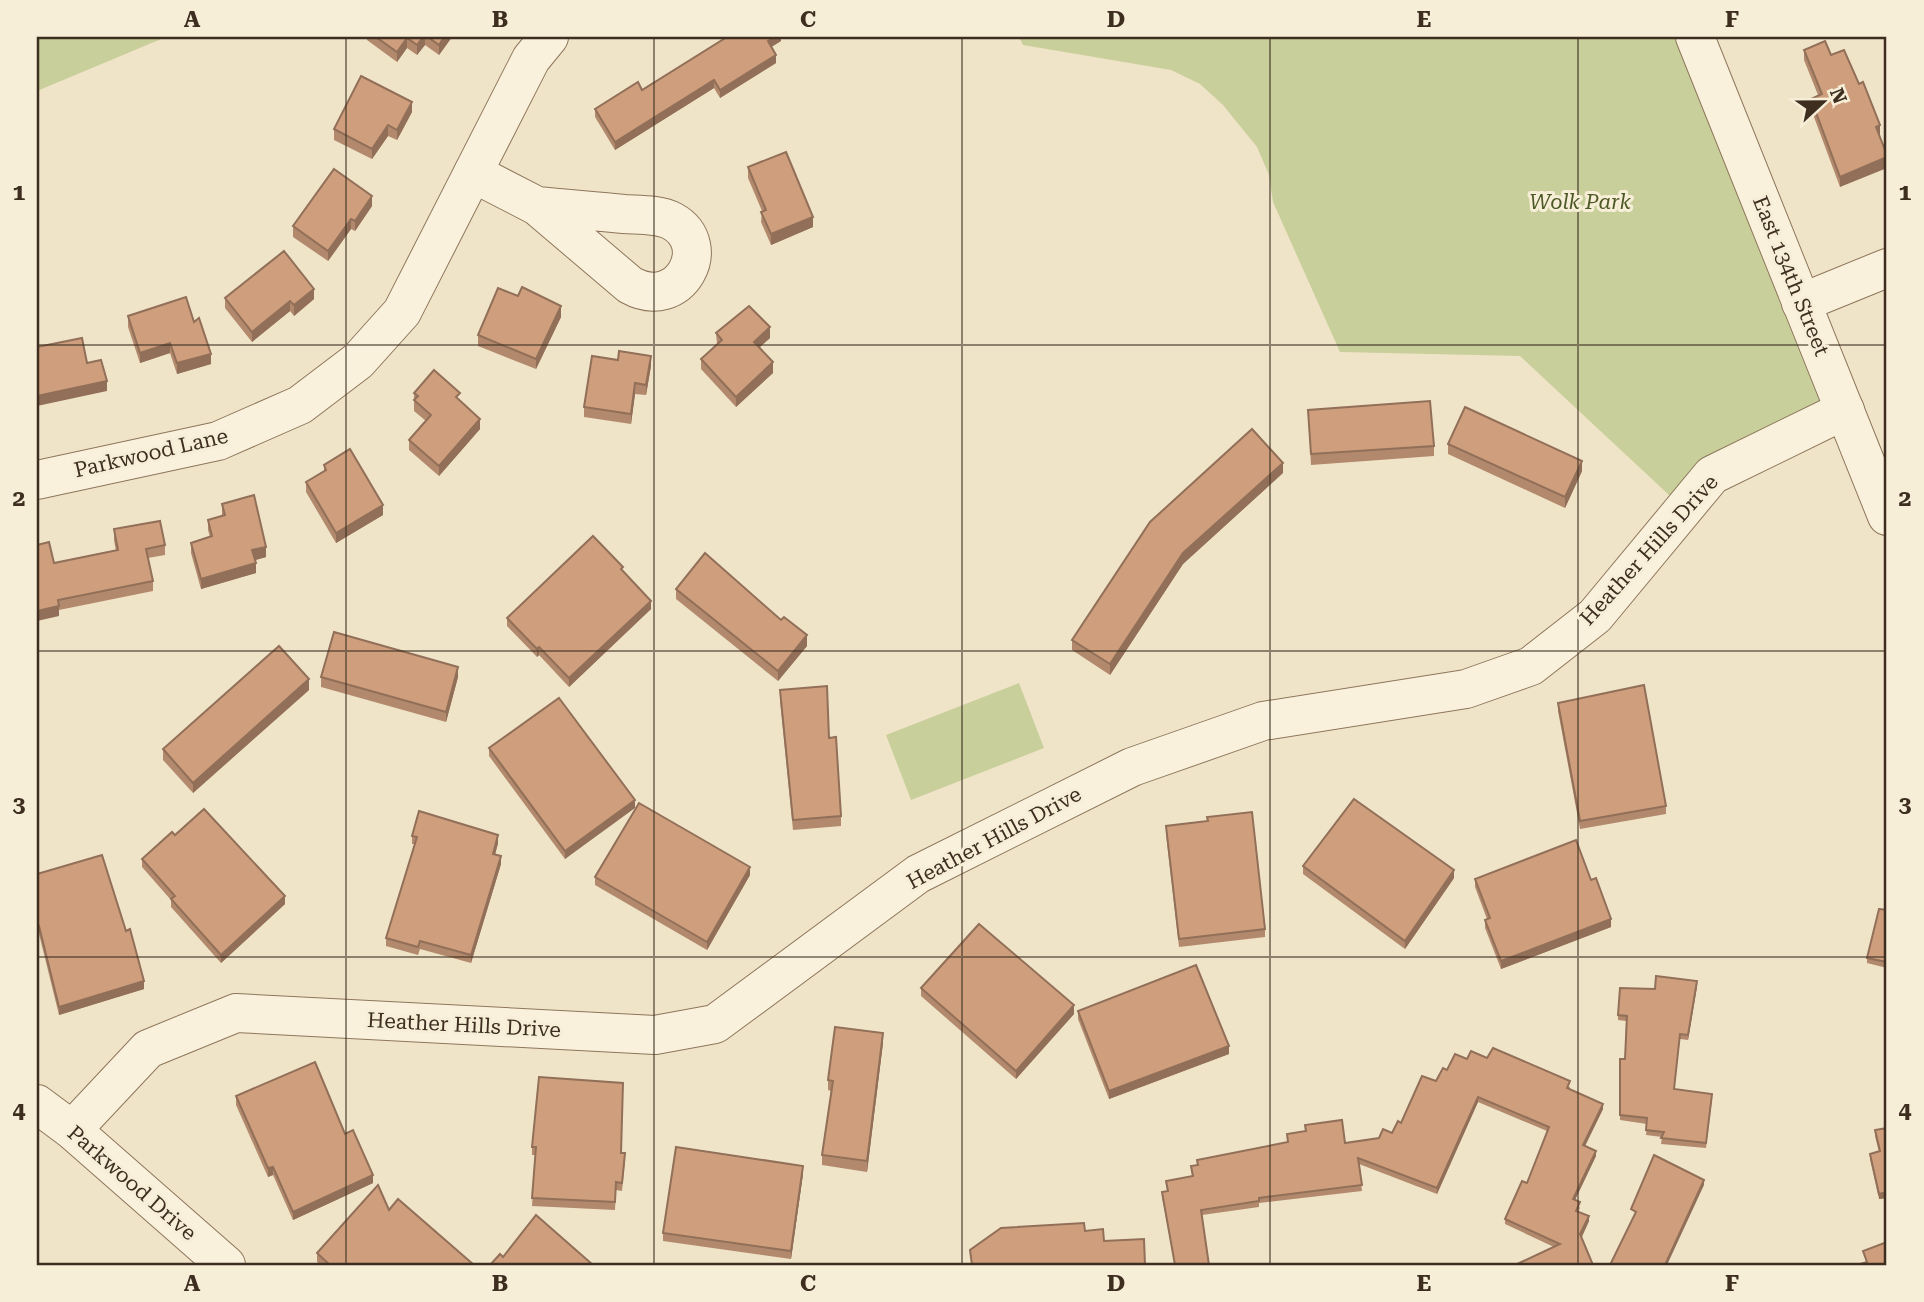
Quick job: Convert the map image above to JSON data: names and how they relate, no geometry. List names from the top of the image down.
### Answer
{
  "streets": {
    "street": [
      "East 134th Street",
      "Parkwood Lane",
      "Heather Hills Drive",
      "Parkwood Drive"
    ]
  },
  "crossings": [
    ["East 134th Street", "Heather Hills Drive"],
    ["Heather Hills Drive", "Parkwood Drive"]
  ],
  "parks": ["Wolk Park"],
  "north": "right",
  "grid": {
    "columns": [
      "A",
      "B",
      "C",
      "D",
      "E",
      "F"
    ],
    "rows": [
      "1",
      "2",
      "3",
      "4"
    ]
  }
}
